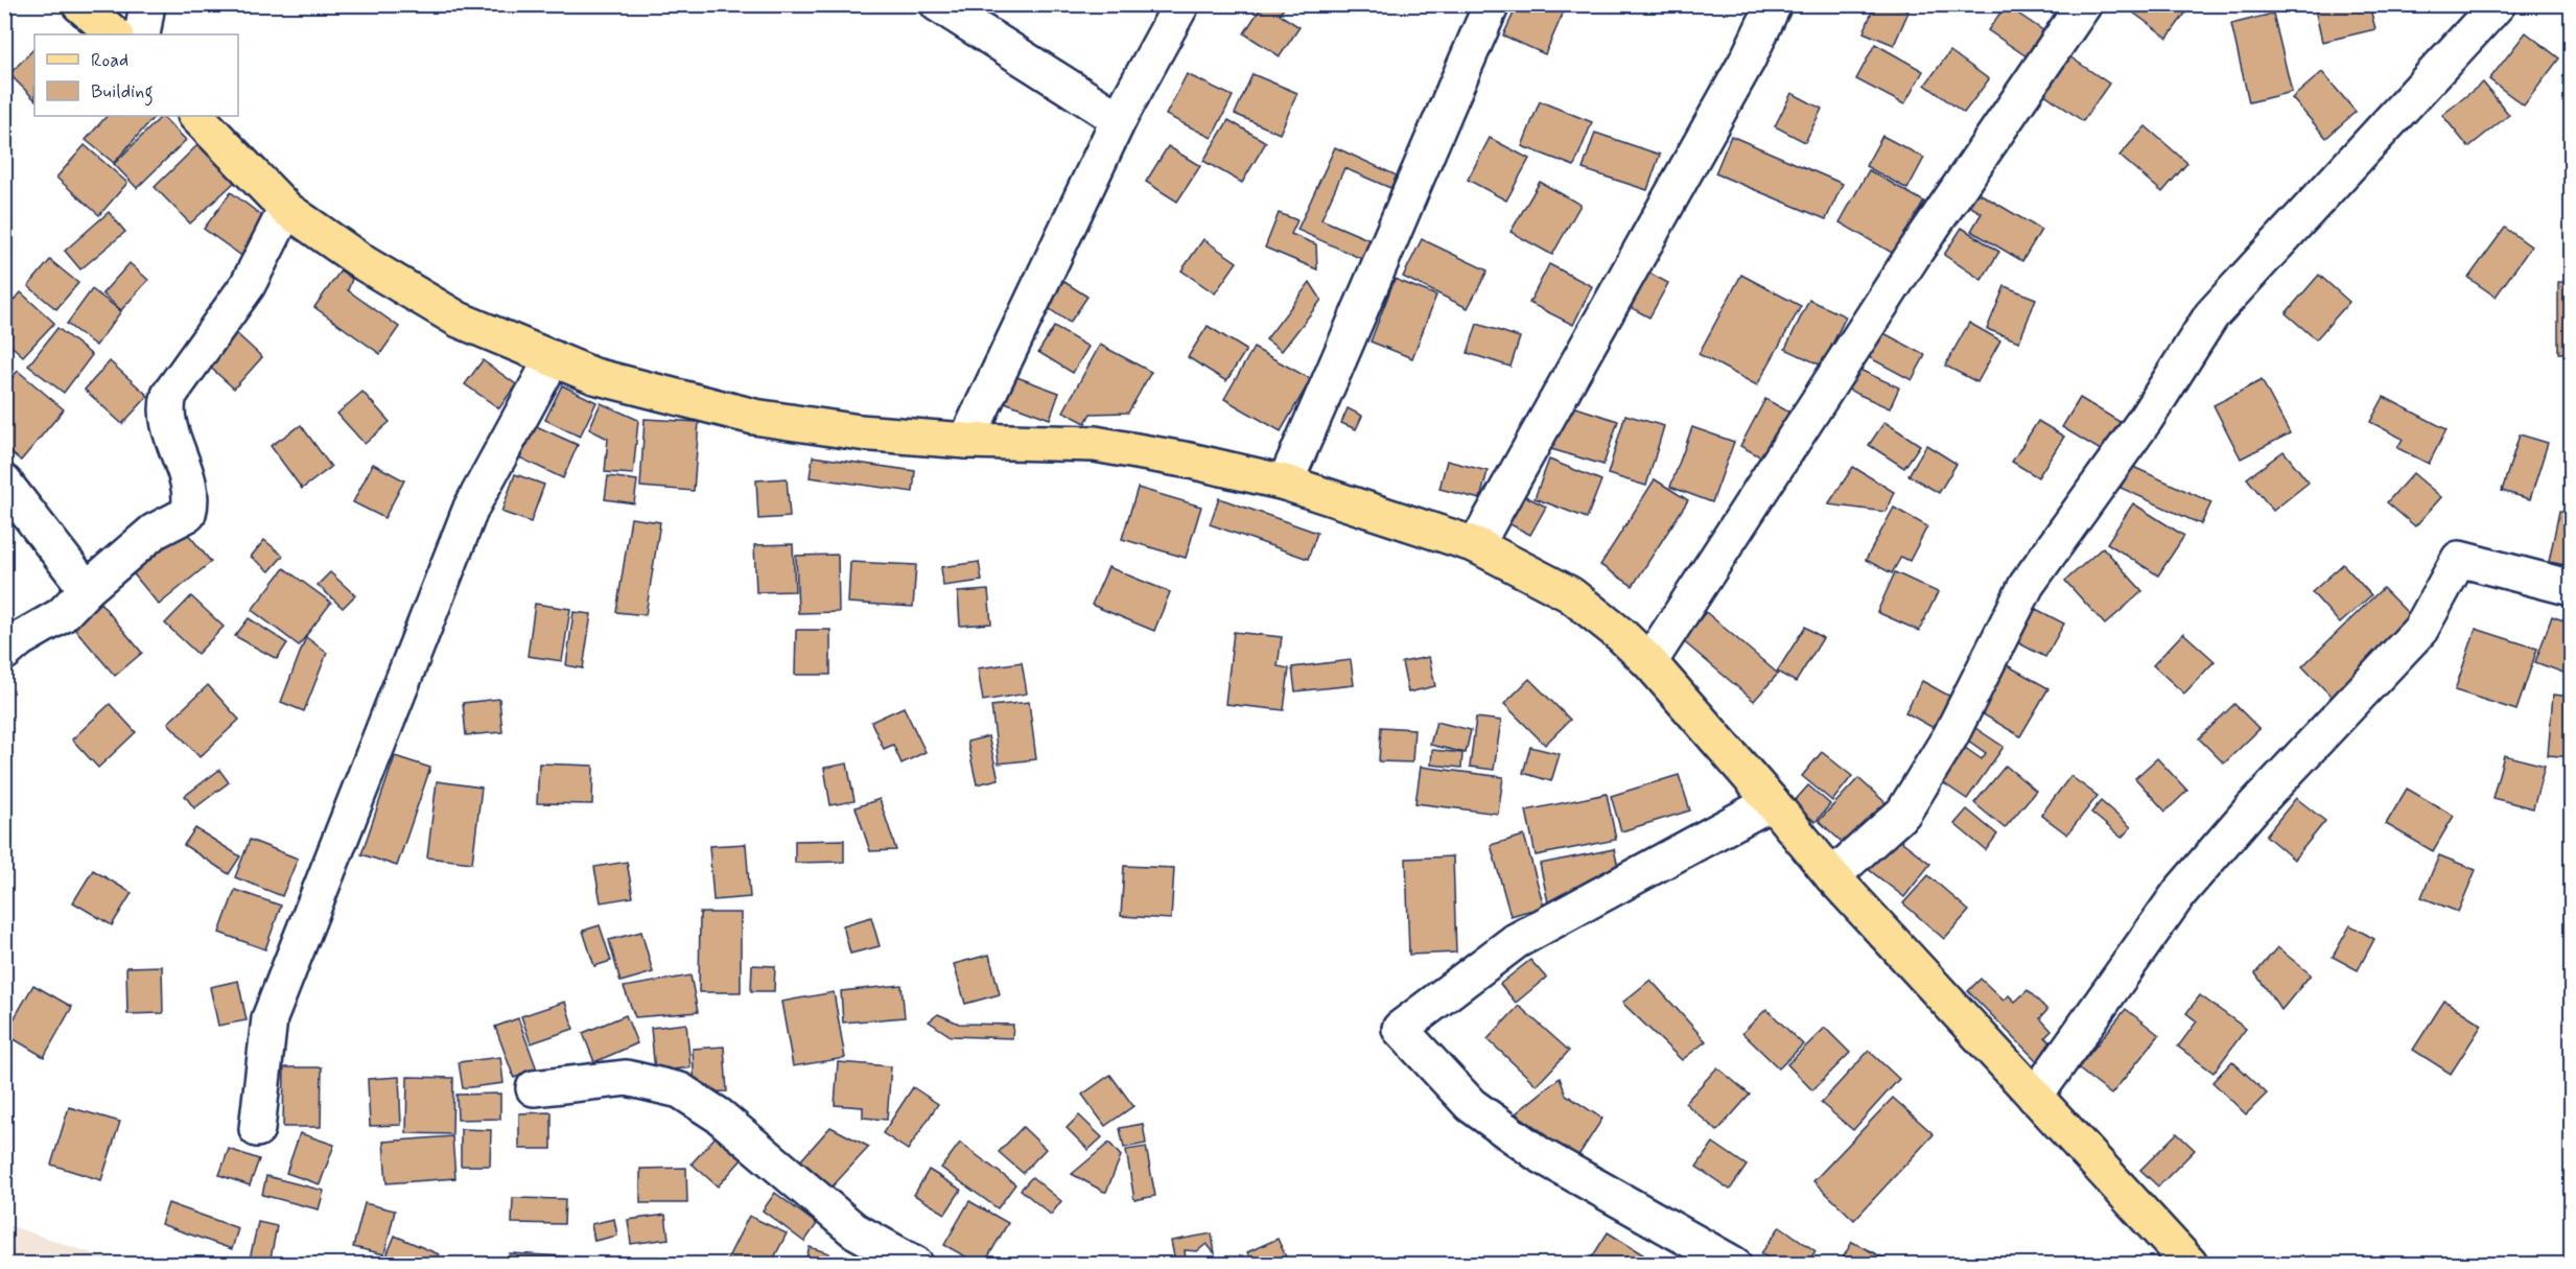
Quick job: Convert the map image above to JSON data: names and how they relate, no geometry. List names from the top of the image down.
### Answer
{
  "legend": ["Road", "Building"]
}
